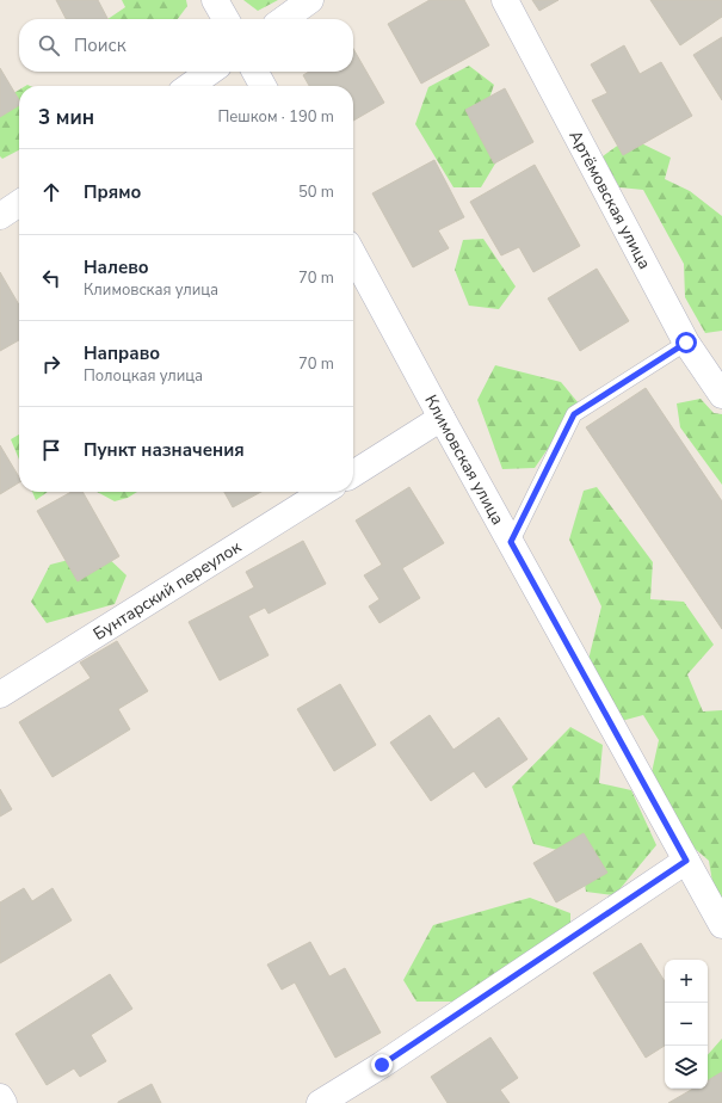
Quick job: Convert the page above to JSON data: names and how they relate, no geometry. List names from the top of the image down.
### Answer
{
  "streets": {
    "street": ["Артёмовская улица", "Климовская улица", "Бунтарский переулок"]
  },
  "page": {
    "search": "Поиск",
    "heading": ["3 мин", "Пешком · 190 m"],
    "list": [
      ["Прямо", "50 m"],
      ["Налево", "Климовская улица", "70 m"],
      ["Направо", "Полоцкая улица", "70 m"],
      "Пункт назначения"
    ],
    "map_buttons": ["+", "−"]
  }
}
